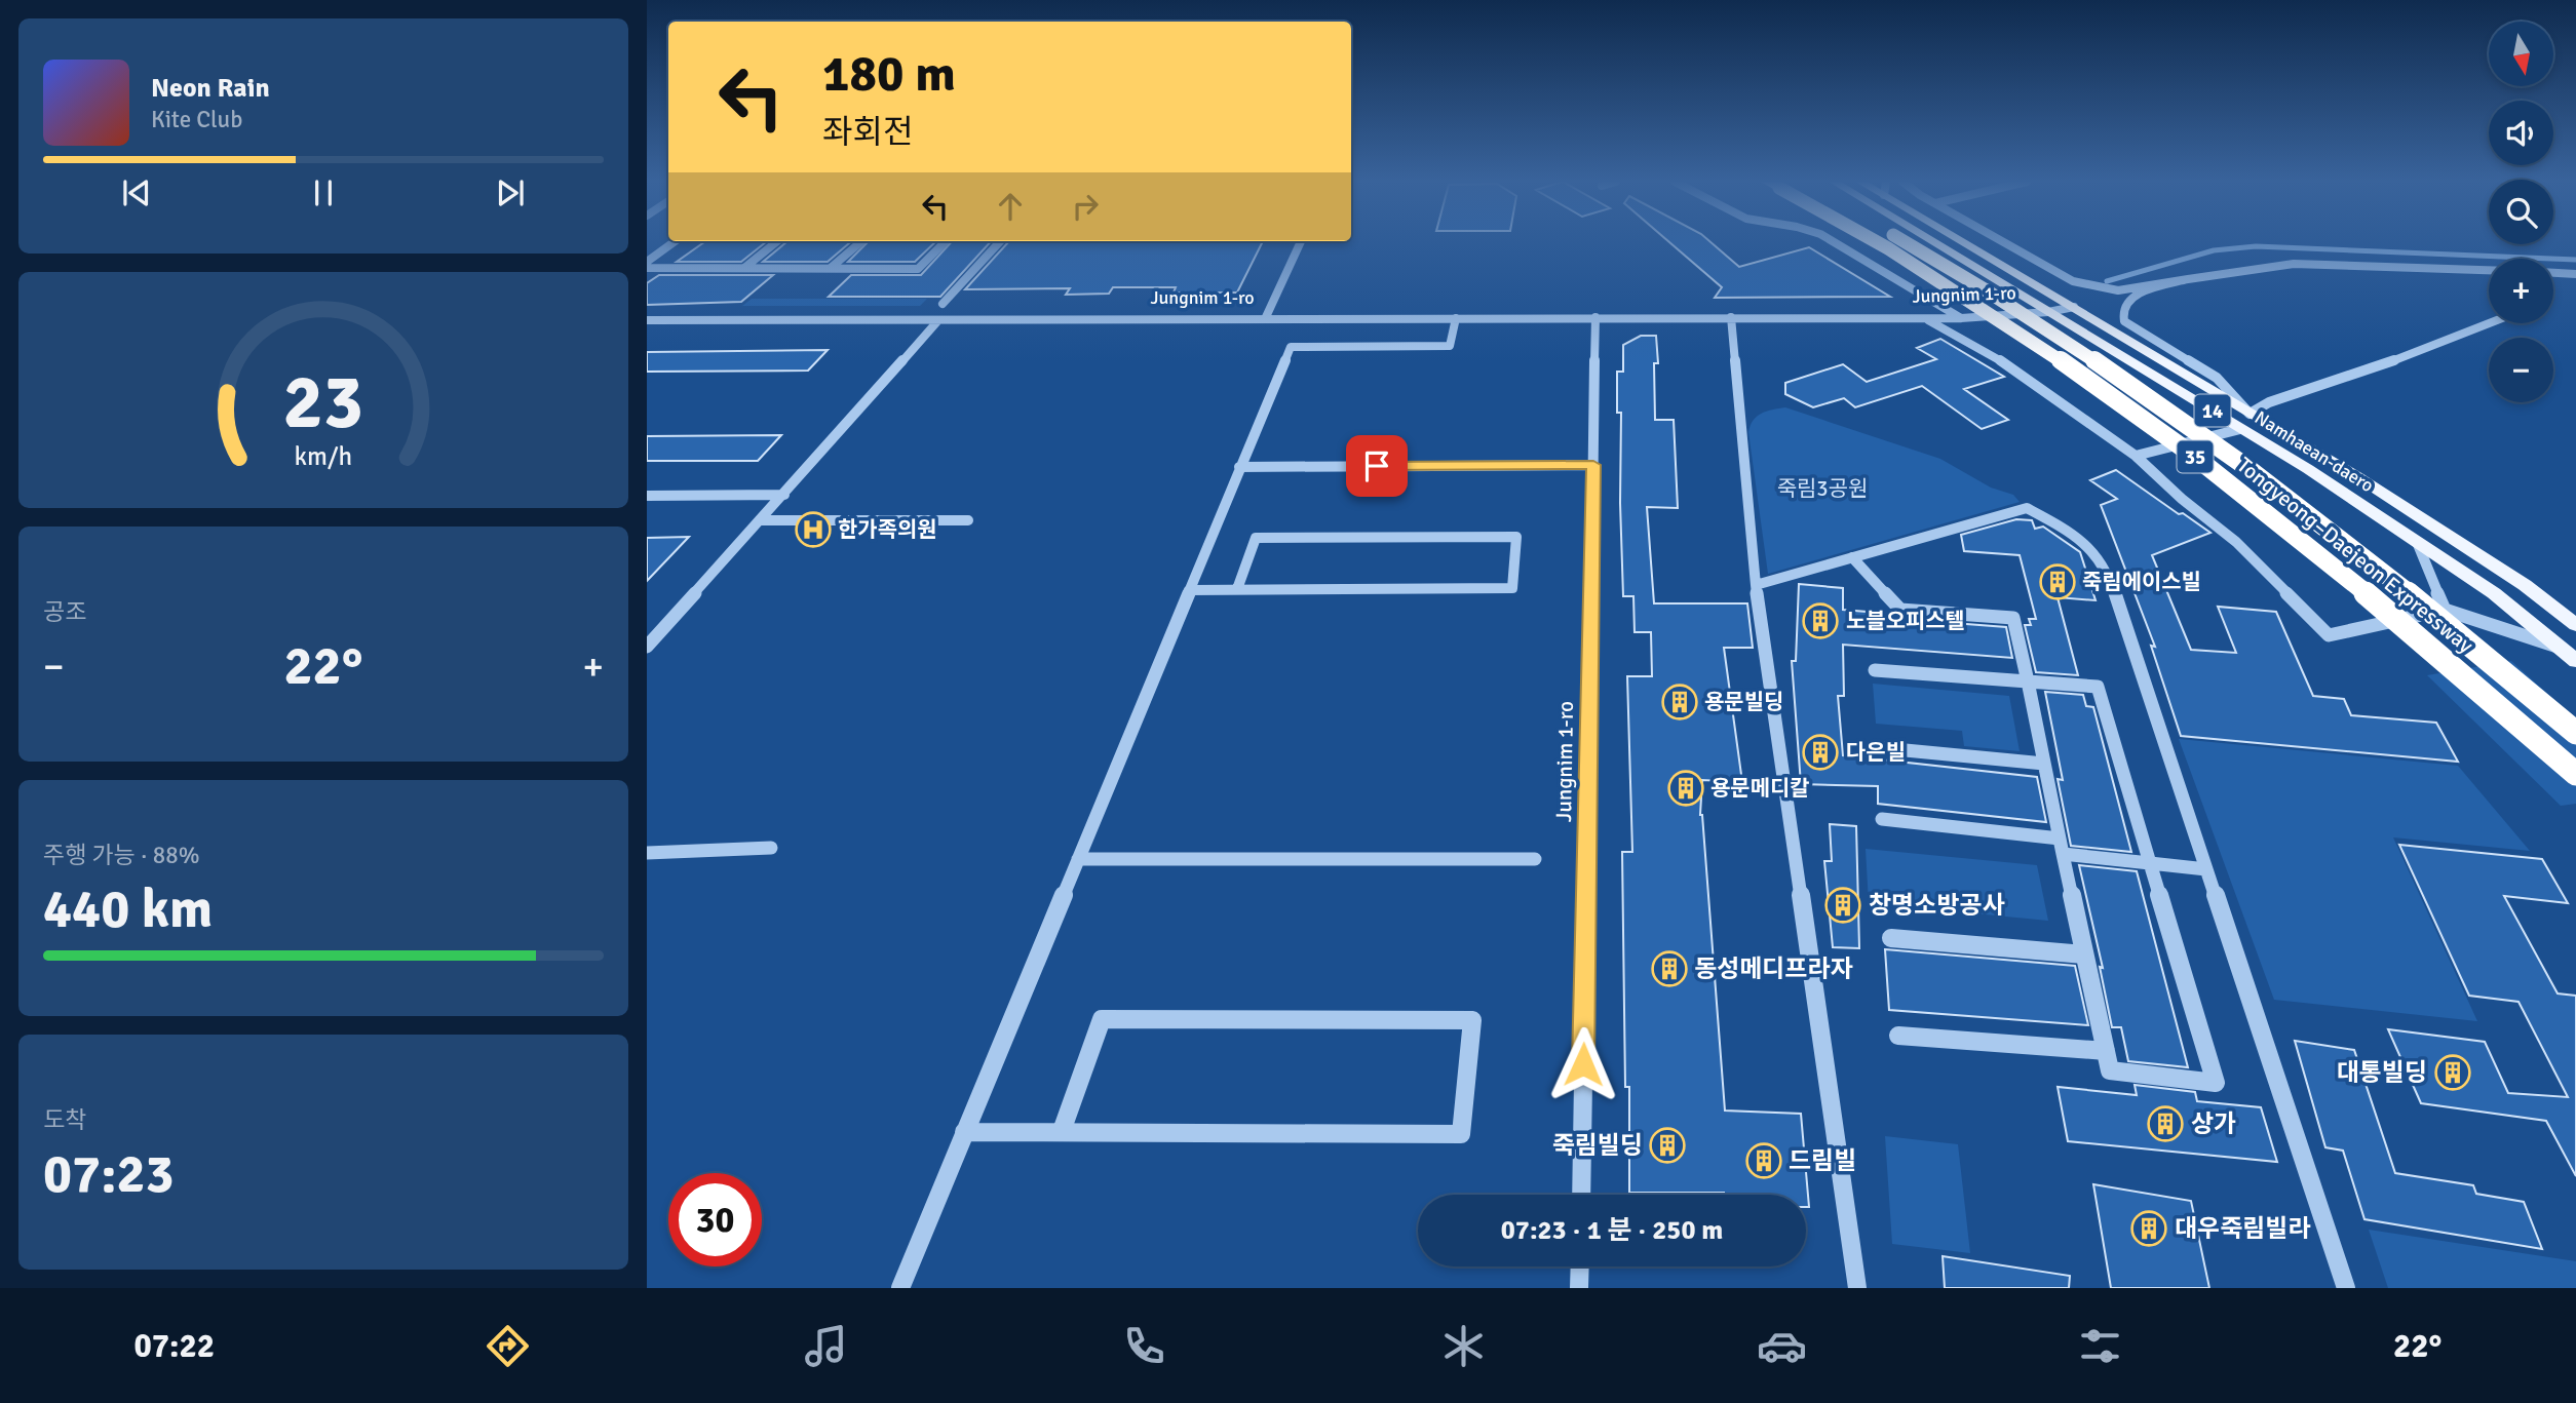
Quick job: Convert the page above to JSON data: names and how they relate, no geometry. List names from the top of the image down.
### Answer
{
  "streets": {
    "highway": ["35", "Tongyeong–Daejeon Expressway"],
    "main road": ["14", "Namhaean-daero"],
    "street": ["Jungnim 1-ro"]
  },
  "crossings": [
    ["Jungnim 1-ro", "Namhaean-daero"]
  ],
  "parks": ["죽림3공원"],
  "places": {
    "hospital": ["한가족의원"],
    "building": [
      "죽림에이스빌",
      "노블오피스텔",
      "용문빌딩",
      "다은빌",
      "용문메디칼",
      "창명소방공사",
      "동성메디프라자",
      "대통빌딩",
      "상가",
      "죽림빌딩",
      "드림빌",
      "대우죽림빌라"
    ]
  },
  "north": "bottom",
  "page": {
    "map_buttons": ["+", "−"],
    "turn": ["180 m", "좌회전"],
    "song": ["Neon Rain", "Kite Club"],
    "tile": [
      "공조",
      ["주행 가능 · 88%", "440 km"],
      ["도착", "07:23"]
    ],
    "heat": ["−", "22°", "+"],
    "limit": "30",
    "trip": "07:23 · 1 분 · 250 m",
    "tabs": ["07:22", "22°"],
    "gauge": ["23", "km/h"]
  }
}
